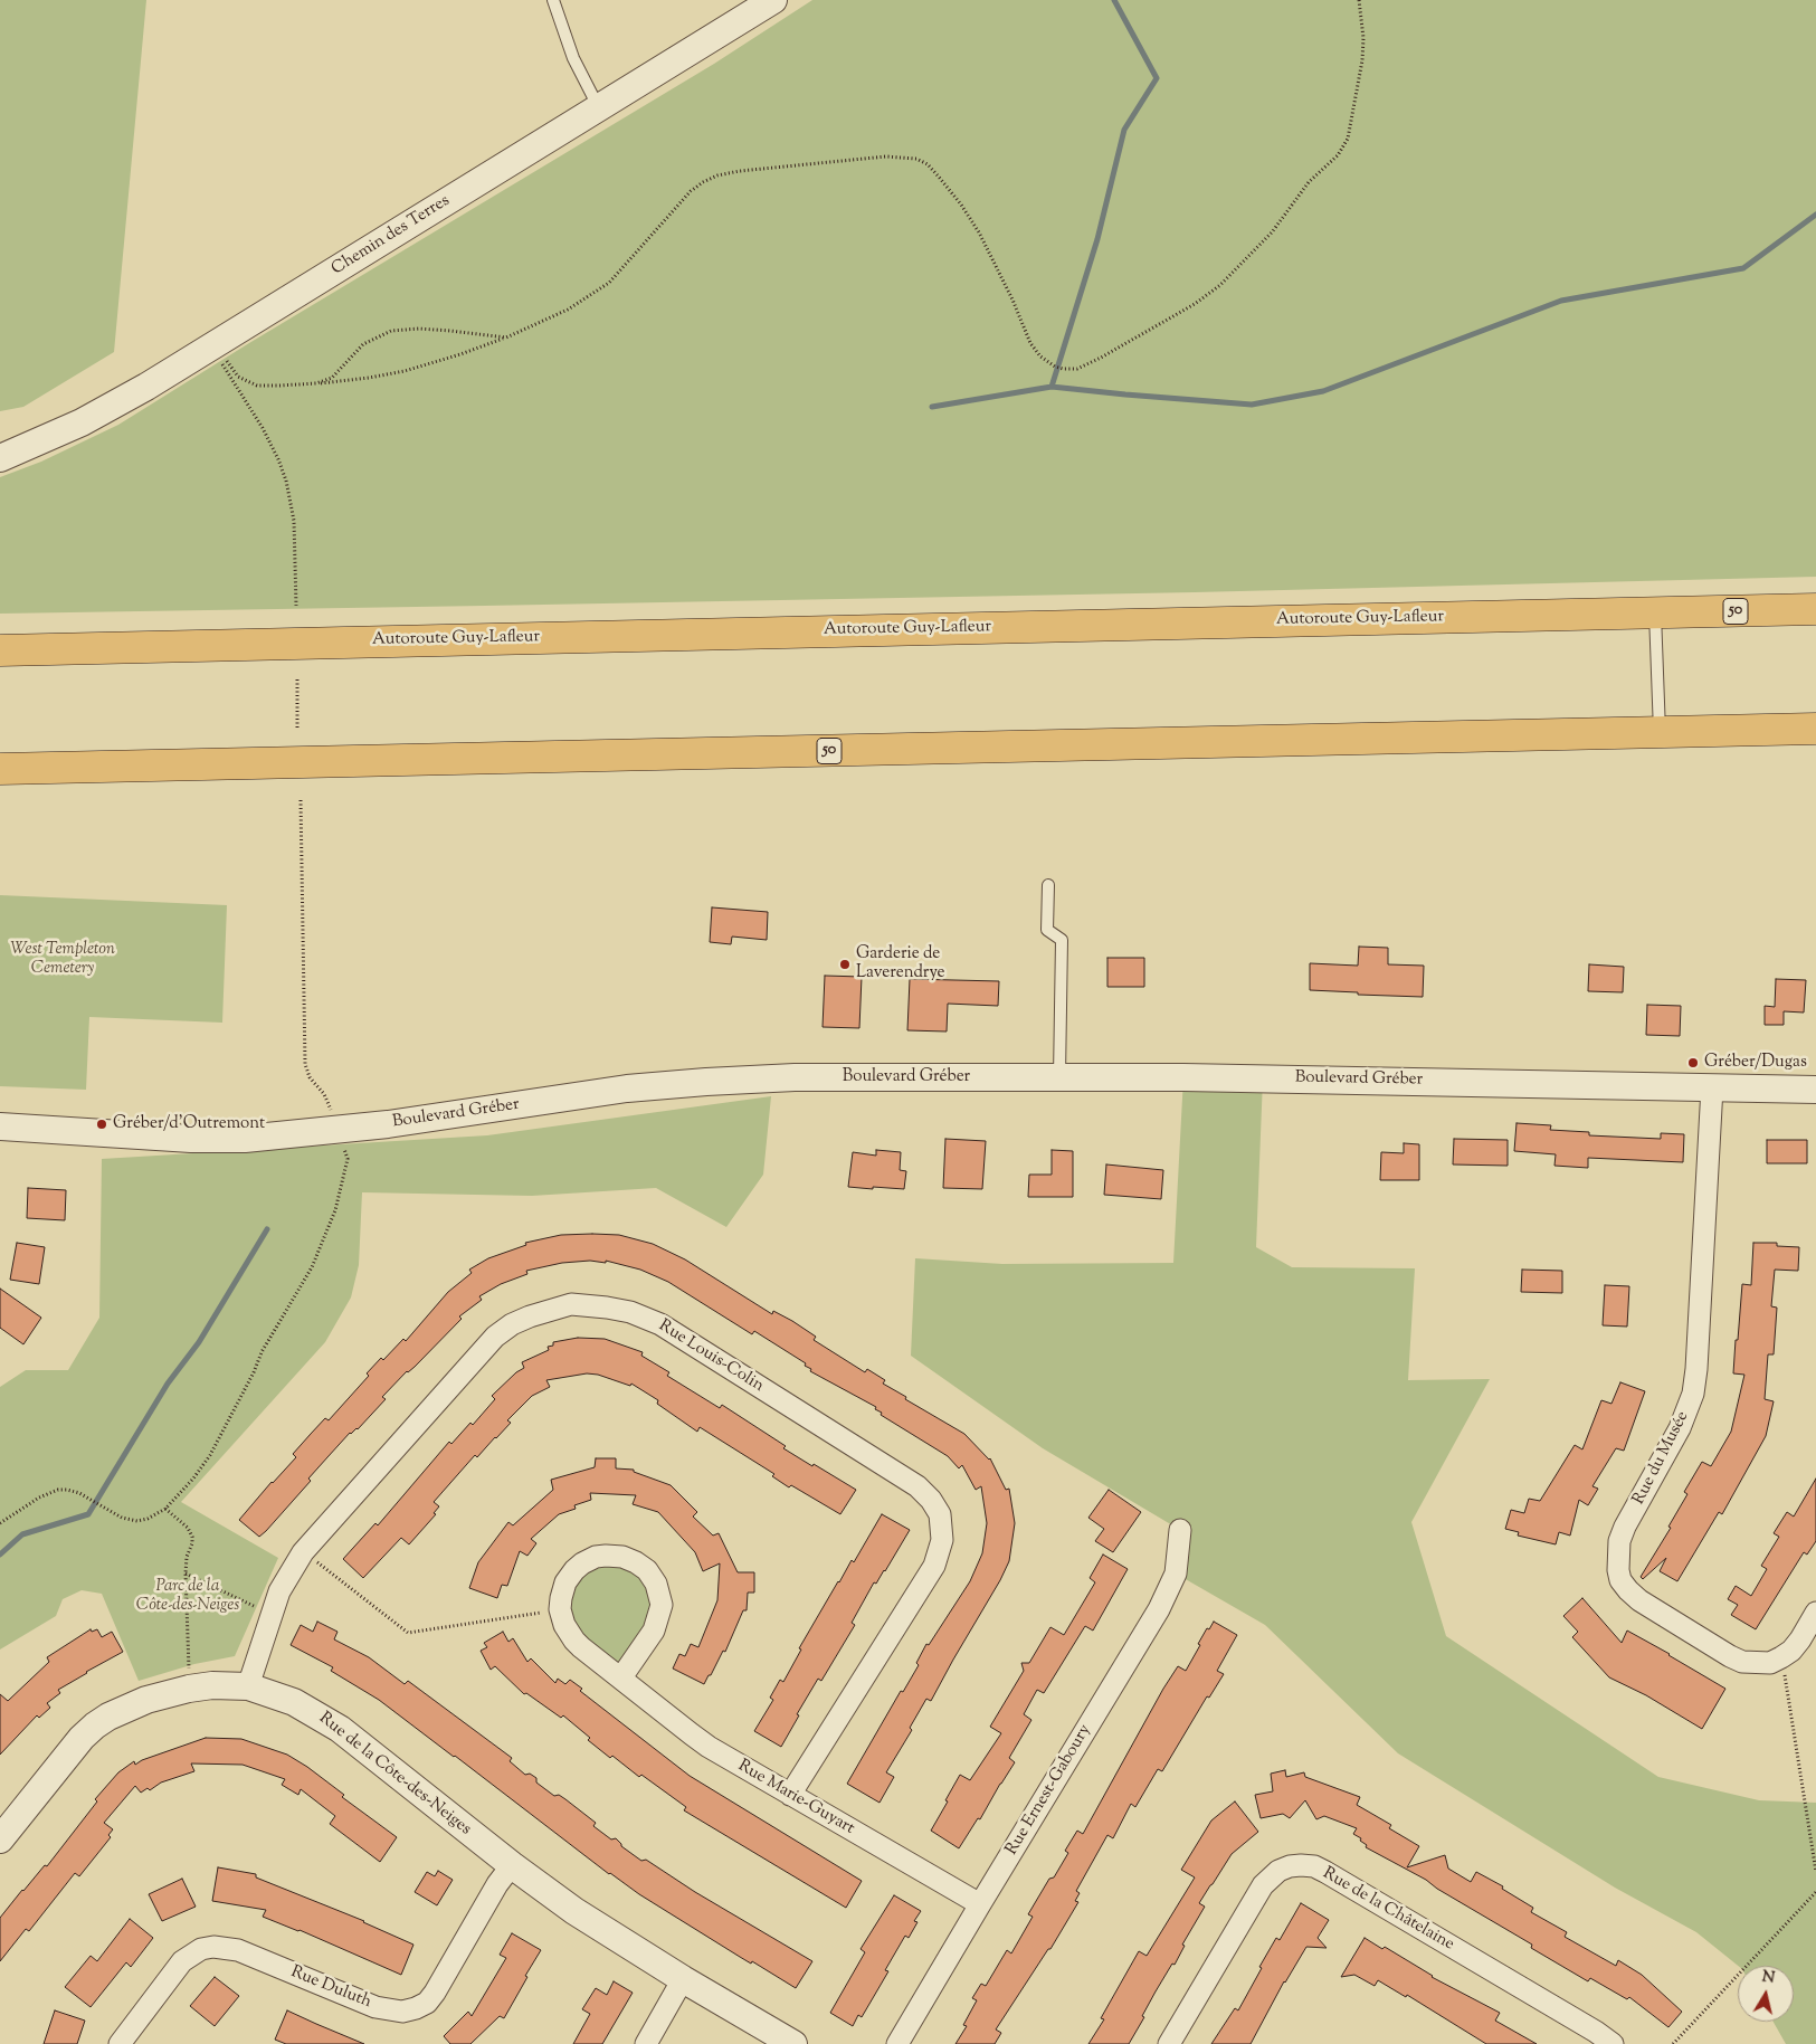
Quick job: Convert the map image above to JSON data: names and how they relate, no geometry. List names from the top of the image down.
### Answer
{
  "streets": {
    "highway": ["50", "Autoroute Guy-Lafleur"],
    "street": [
      "Chemin des Terres",
      "Boulevard Gréber",
      "Rue Louis-Colin",
      "Rue du Musée",
      "Rue de la Côte-des-Neiges",
      "Rue Ernest-Gaboury",
      "Rue Marie-Guyart",
      "Rue de la Châtelaine",
      "Rue Duluth"
    ]
  },
  "crossings": [
    ["Boulevard Gréber", "Rue du Musée"],
    ["Rue Louis-Colin", "Rue de la Côte-des-Neiges"],
    ["Rue Louis-Colin", "Rue Marie-Guyart"],
    ["Rue de la Côte-des-Neiges", "Rue Duluth"],
    ["Rue Ernest-Gaboury", "Rue Marie-Guyart"]
  ],
  "parks": ["West Templeton Cemetery", "Parc de la Côte-des-Neiges"],
  "places": ["Garderie de Laverendrye", "Gréber/Dugas", "Gréber/d'Outremont"],
  "north": "top"
}
